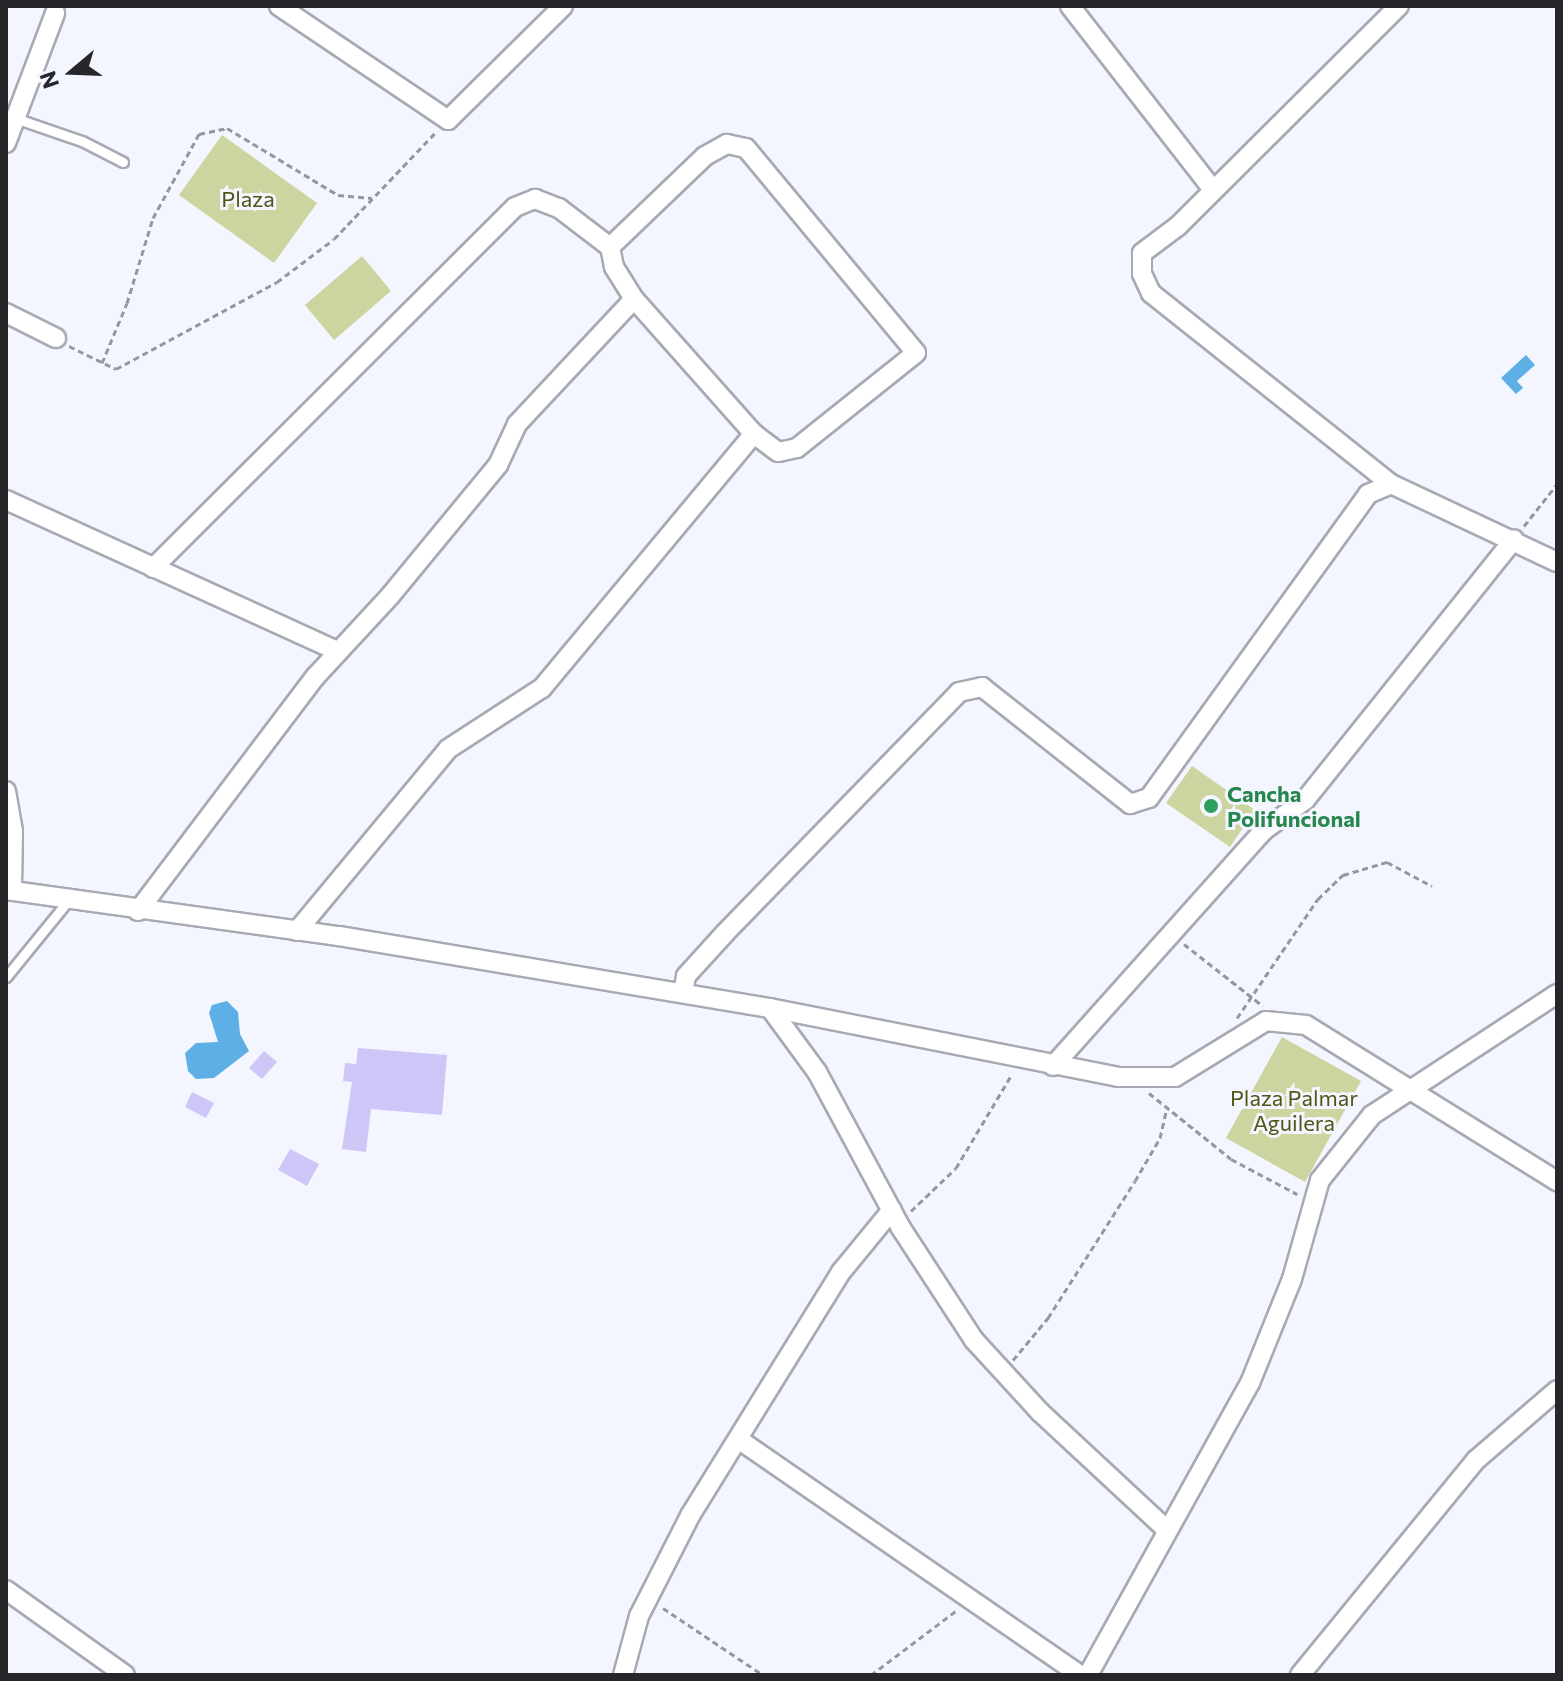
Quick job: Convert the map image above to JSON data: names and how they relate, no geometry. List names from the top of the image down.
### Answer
{
  "parks": ["Plaza", "Plaza Palmar Aguilera"],
  "places": ["Cancha Polifuncional"],
  "north": "left"
}
